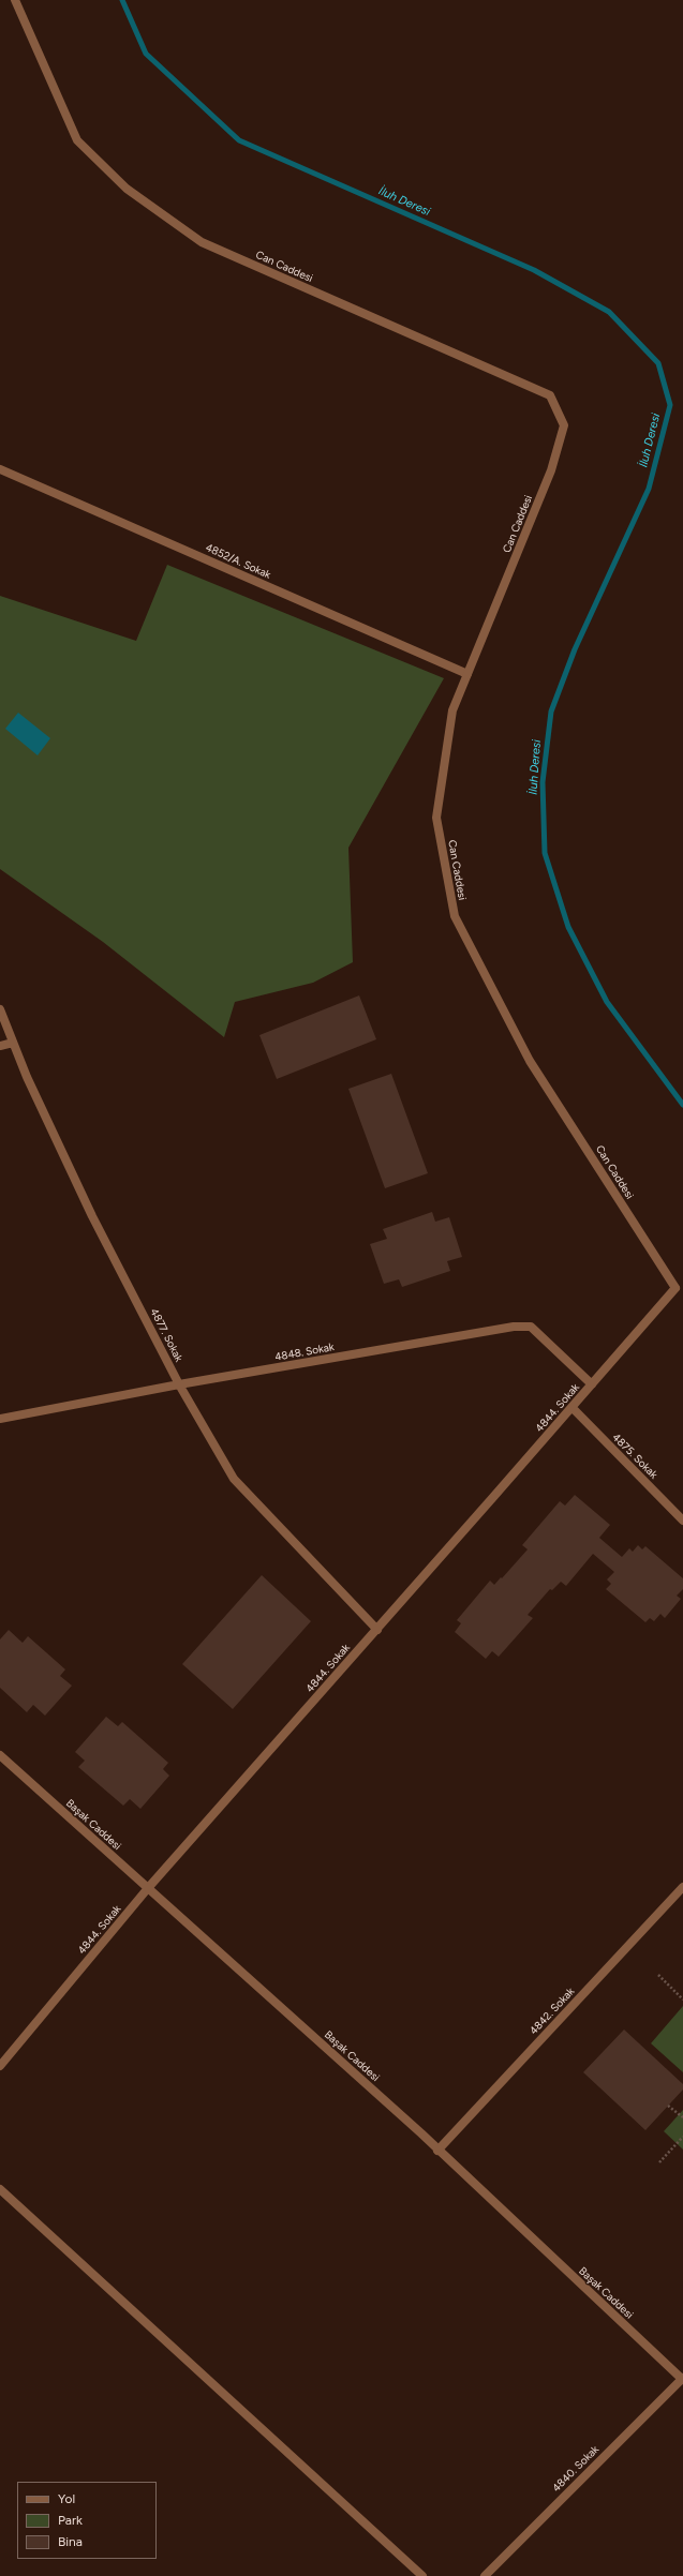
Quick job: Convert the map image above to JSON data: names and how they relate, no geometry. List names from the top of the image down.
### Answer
{
  "streets": {
    "street": [
      "Can Caddesi",
      "4852/A. Sokak",
      "4877. Sokak",
      "4848. Sokak",
      "4844. Sokak",
      "4875. Sokak",
      "Başak Caddesi",
      "4842. Sokak",
      "4840. Sokak"
    ]
  },
  "crossings": [
    ["Can Caddesi", "4852/A. Sokak"],
    ["Can Caddesi", "4844. Sokak"],
    ["4877. Sokak", "4848. Sokak"],
    ["4877. Sokak", "4844. Sokak"],
    ["4848. Sokak", "4844. Sokak"],
    ["4844. Sokak", "4875. Sokak"],
    ["4844. Sokak", "Başak Caddesi"],
    ["Başak Caddesi", "4842. Sokak"],
    ["Başak Caddesi", "4840. Sokak"]
  ],
  "water": ["İluh Deresi"],
  "legend": ["Yol", "Park", "Bina"]
}
